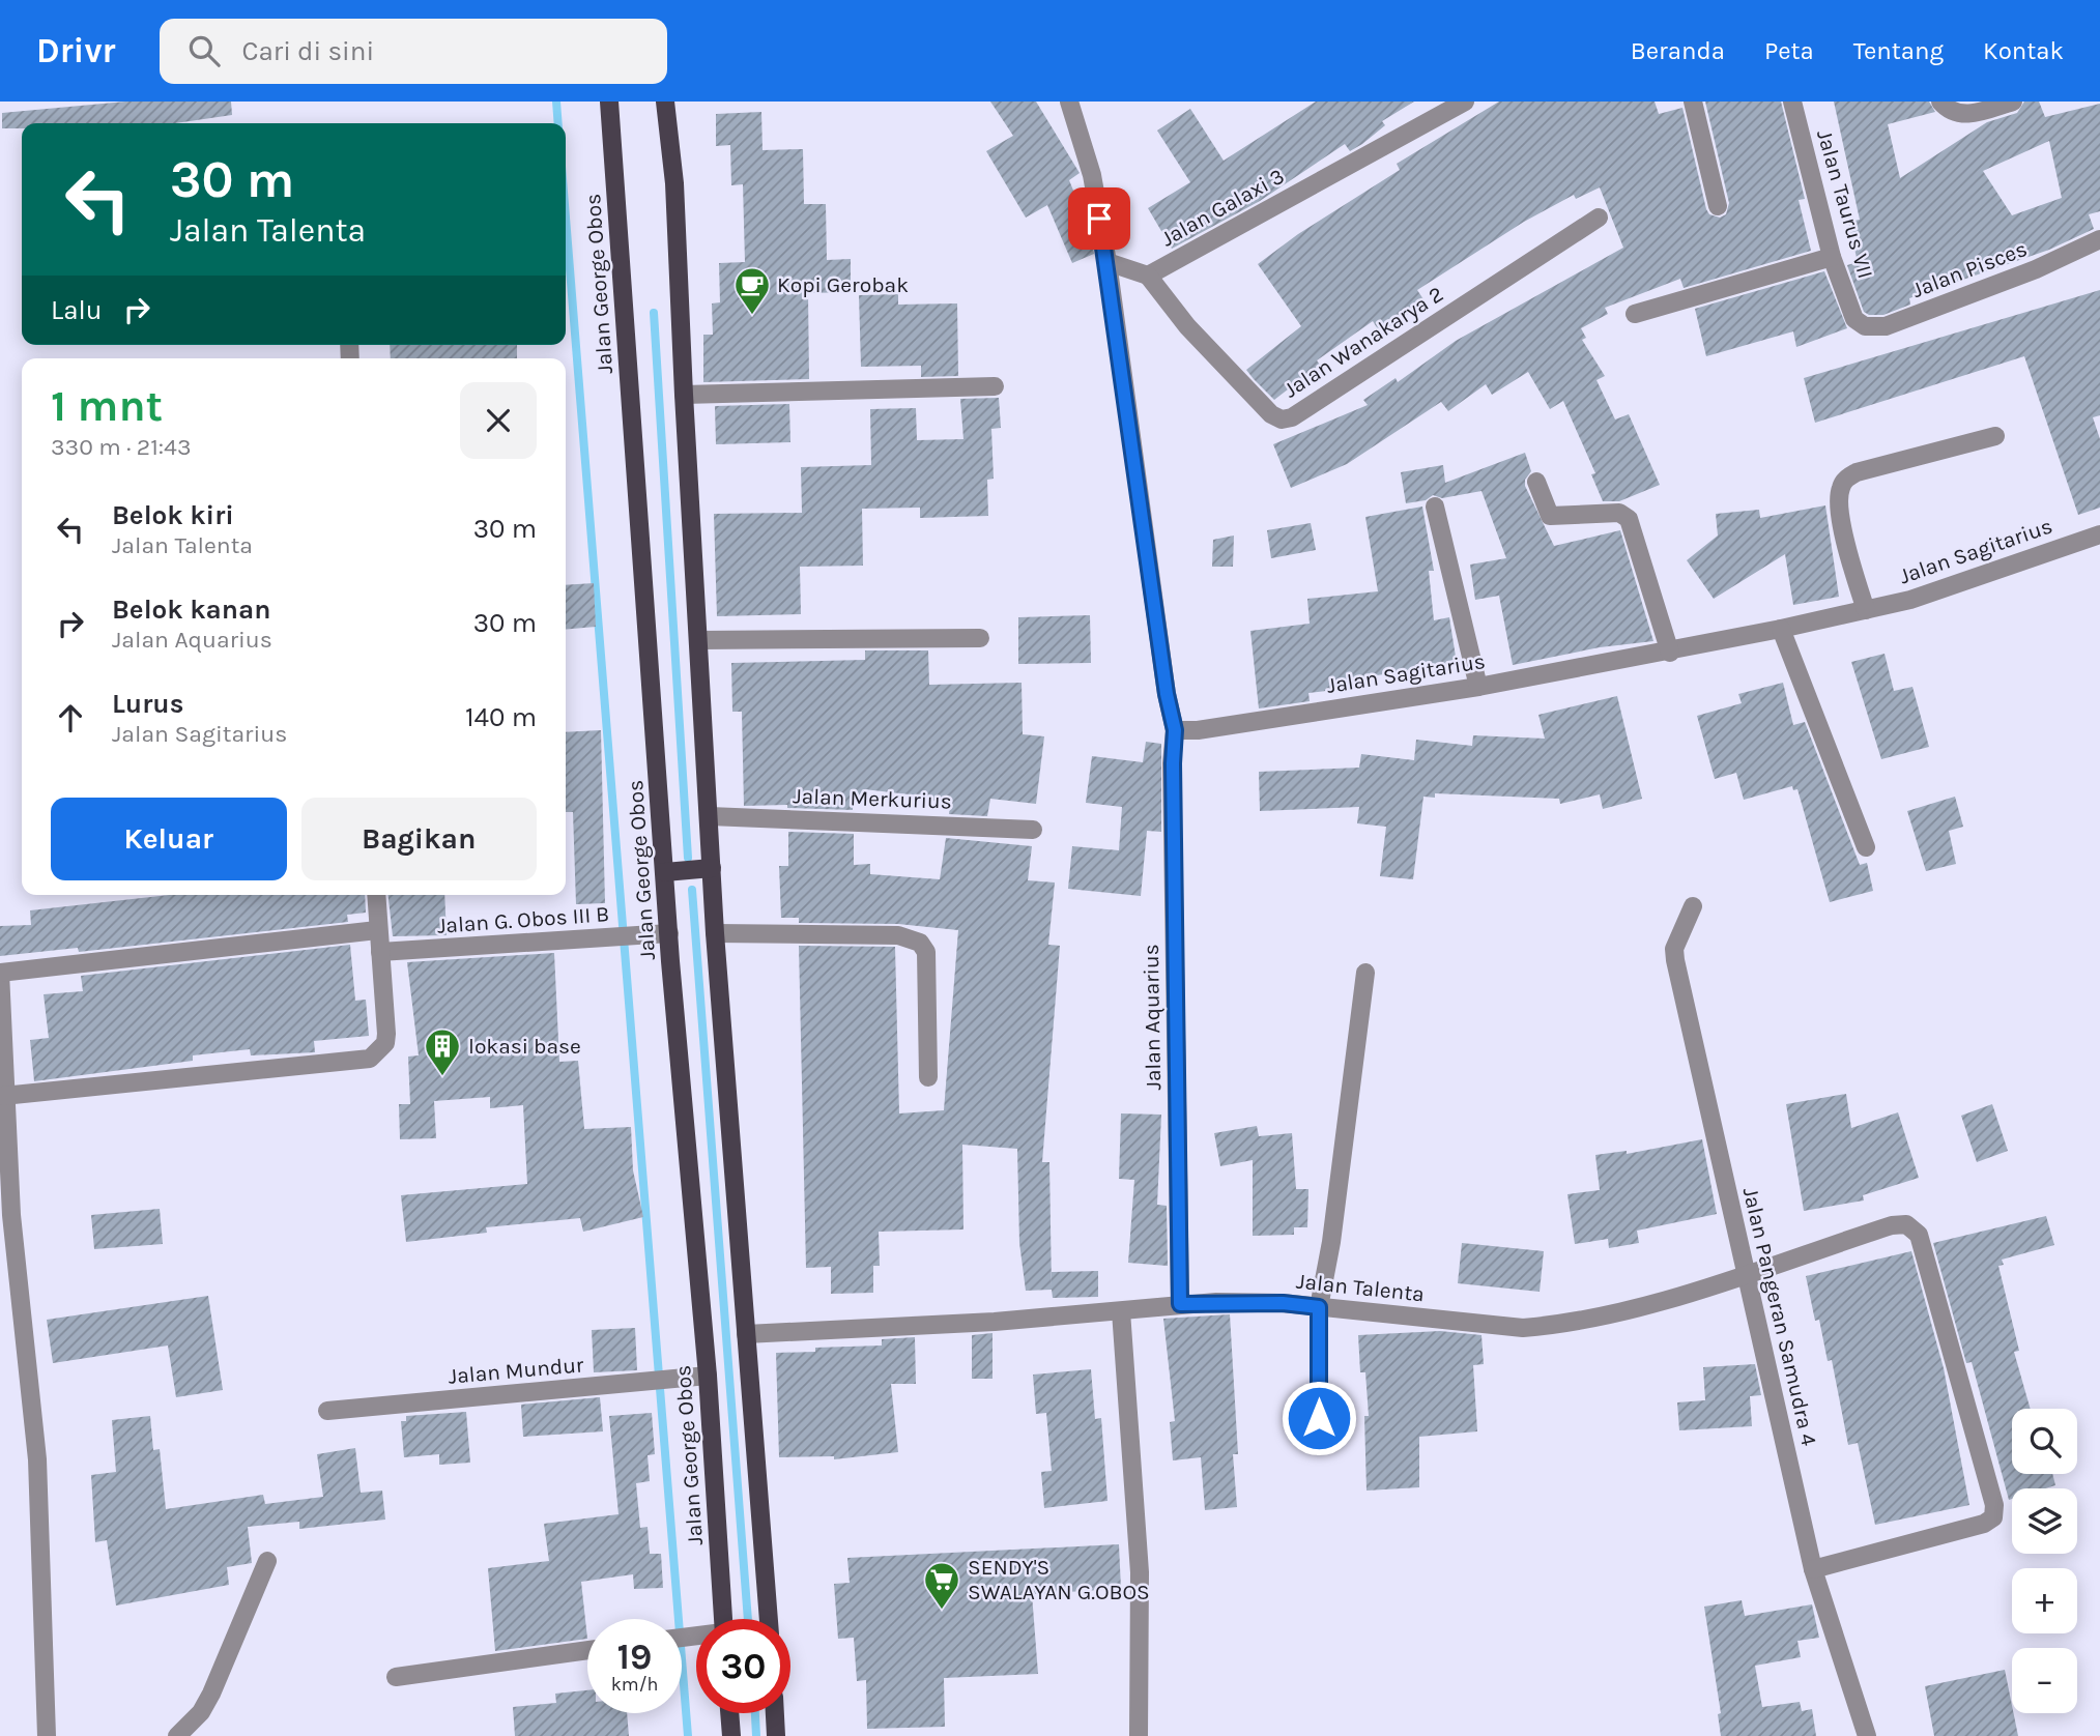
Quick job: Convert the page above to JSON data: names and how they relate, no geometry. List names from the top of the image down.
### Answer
{
  "streets": {
    "main road": ["Jalan George Obos"],
    "street": [
      "Jalan Taurus VII",
      "Jalan Galaxi 3",
      "Jalan Pisces",
      "Jalan Wanakarya 2",
      "Jalan Sagitarius",
      "Jalan Merkurius",
      "Jalan G. Obos III B",
      "Jalan Aquarius",
      "Jalan Talenta",
      "Jalan Pangeran Samudra 4",
      "Jalan Mundur"
    ]
  },
  "crossings": [
    ["Jalan Taurus VII", "Jalan Pisces"],
    ["Jalan Galaxi 3", "Jalan Wanakarya 2"],
    ["Jalan George Obos", "Jalan G. Obos III B"],
    ["Jalan George Obos", "Jalan Mundur"],
    ["Jalan Sagitarius", "Jalan Aquarius"],
    ["Jalan Aquarius", "Jalan Talenta"],
    ["Jalan Talenta", "Jalan Pangeran Samudra 4"]
  ],
  "places": {
    "cafe": ["Kopi Gerobak"],
    "building": ["lokasi base"],
    "supermarket": ["SENDY'S SWALAYAN G.OBOS"]
  },
  "page": {
    "header": "Drivr",
    "search": "Cari di sini",
    "nav": [
      "Beranda",
      "Peta",
      "Tentang",
      "Kontak"
    ],
    "turn": ["30 m", "Jalan Talenta"],
    "then": "Lalu",
    "heading": ["1 mnt", "330 m · 21:43"],
    "list": [
      {
        "name": "Belok kiri",
        "note": "Jalan Talenta",
        "value": "30 m"
      },
      {
        "name": "Belok kanan",
        "note": "Jalan Aquarius",
        "value": "30 m"
      },
      {
        "name": "Lurus",
        "note": "Jalan Sagitarius",
        "value": "140 m"
      }
    ],
    "buttons": ["Keluar", "Bagikan"],
    "map_buttons": ["+", "−"],
    "speed": "19 km/h",
    "limit": "30"
  }
}
